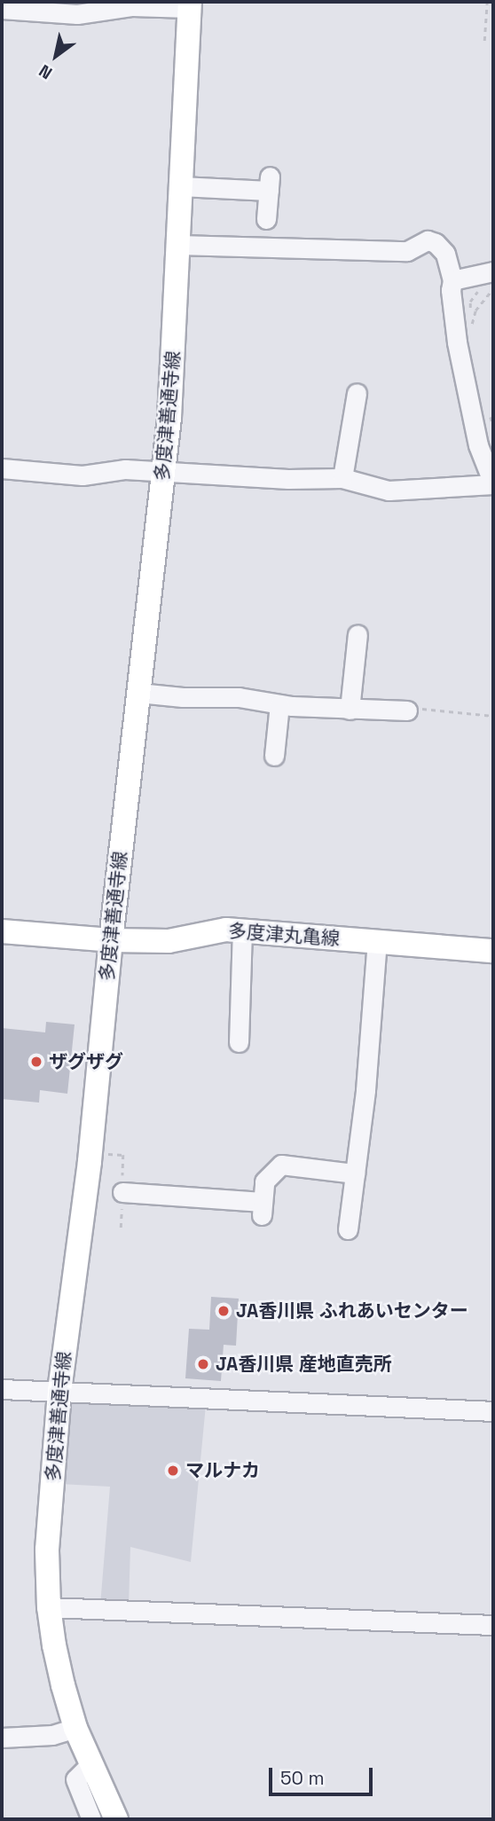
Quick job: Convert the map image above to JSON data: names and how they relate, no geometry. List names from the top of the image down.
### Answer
{
  "streets": {
    "main road": ["多度津善通寺線", "多度津丸亀線"]
  },
  "crossings": [
    ["多度津善通寺線", "多度津丸亀線"]
  ],
  "places": [
    "ザグザグ",
    "JA香川県 ふれあいセンター",
    "JA香川県 産地直売所",
    "マルナカ"
  ],
  "scale_bar": "50 m",
  "north": "bottom left"
}
